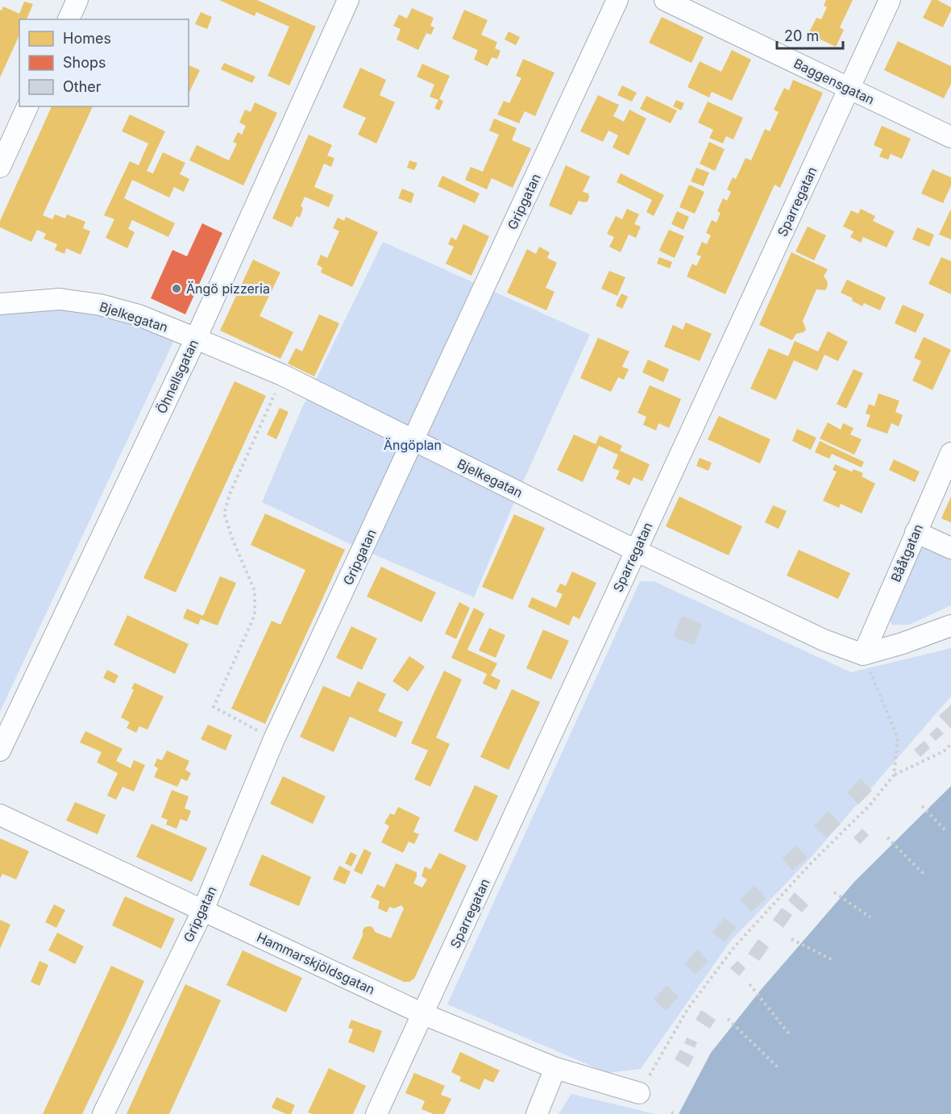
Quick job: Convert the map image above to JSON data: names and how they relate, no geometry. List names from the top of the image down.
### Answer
{
  "streets": {
    "street": [
      "Baggensgatan",
      "Gripgatan",
      "Sparregatan",
      "Bjelkegatan",
      "Öhnellsgatan",
      "Bååtgatan",
      "Hammarskjöldsgatan"
    ]
  },
  "crossings": [
    ["Baggensgatan", "Sparregatan"],
    ["Gripgatan", "Bjelkegatan"],
    ["Gripgatan", "Hammarskjöldsgatan"],
    ["Sparregatan", "Bjelkegatan"],
    ["Sparregatan", "Hammarskjöldsgatan"],
    ["Bjelkegatan", "Öhnellsgatan"],
    ["Bjelkegatan", "Bååtgatan"]
  ],
  "parks": ["Ängöplan"],
  "places": ["Ängö pizzeria"],
  "legend": ["Homes", "Shops", "Other"],
  "scale_bar": "20 m"
}
